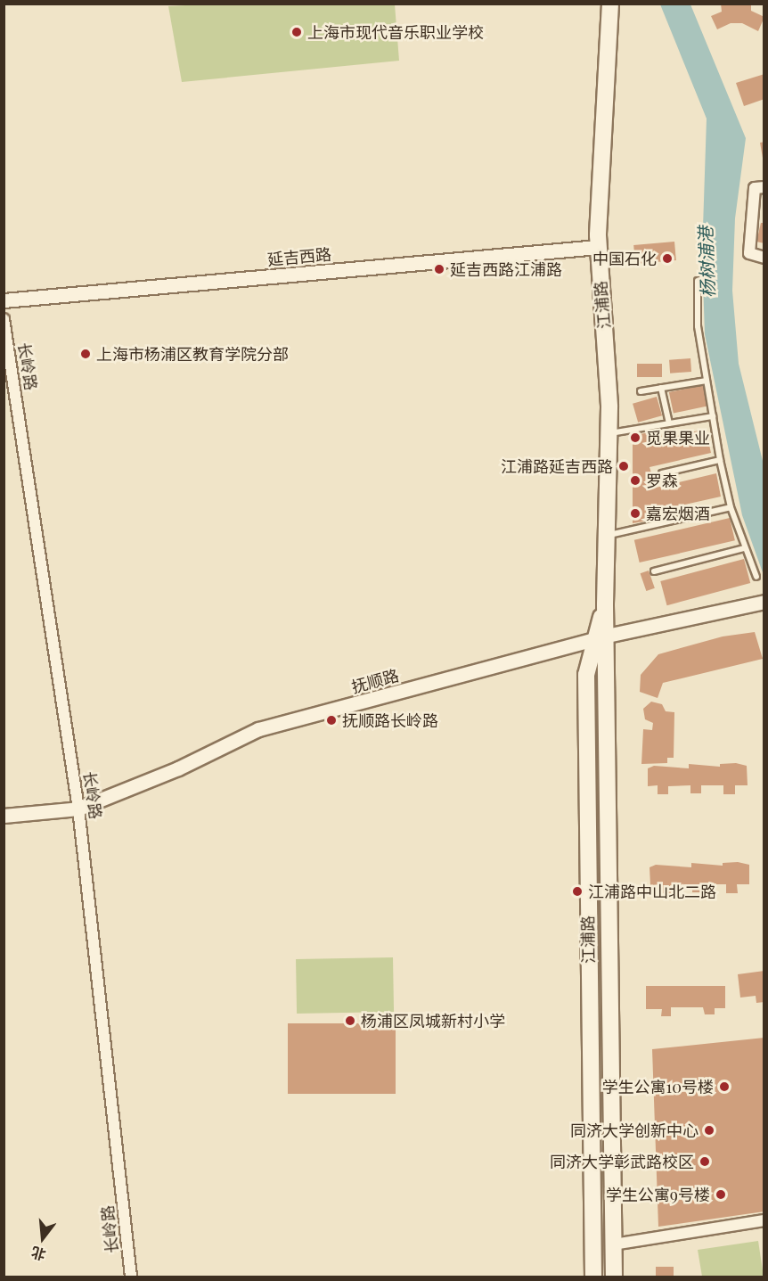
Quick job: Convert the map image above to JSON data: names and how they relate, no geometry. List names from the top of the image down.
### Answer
{
  "streets": {
    "main road": ["江浦路"],
    "street": ["延吉西路", "长岭路", "抚顺路"]
  },
  "crossings": [
    ["延吉西路", "江浦路"],
    ["江浦路", "抚顺路"],
    ["长岭路", "抚顺路"]
  ],
  "water": ["杨树浦港"],
  "places": [
    "上海市现代音乐职业学校",
    "中国石化",
    "延吉西路江浦路",
    "上海市杨浦区教育学院分部",
    "觅果果业",
    "江浦路延吉西路",
    "罗森",
    "嘉宏烟酒",
    "抚顺路长岭路",
    "江浦路中山北二路",
    "杨浦区凤城新村小学",
    "学生公寓10号楼",
    "同济大学创新中心",
    "同济大学彰武路校区",
    "学生公寓9号楼"
  ],
  "north": "bottom"
}
